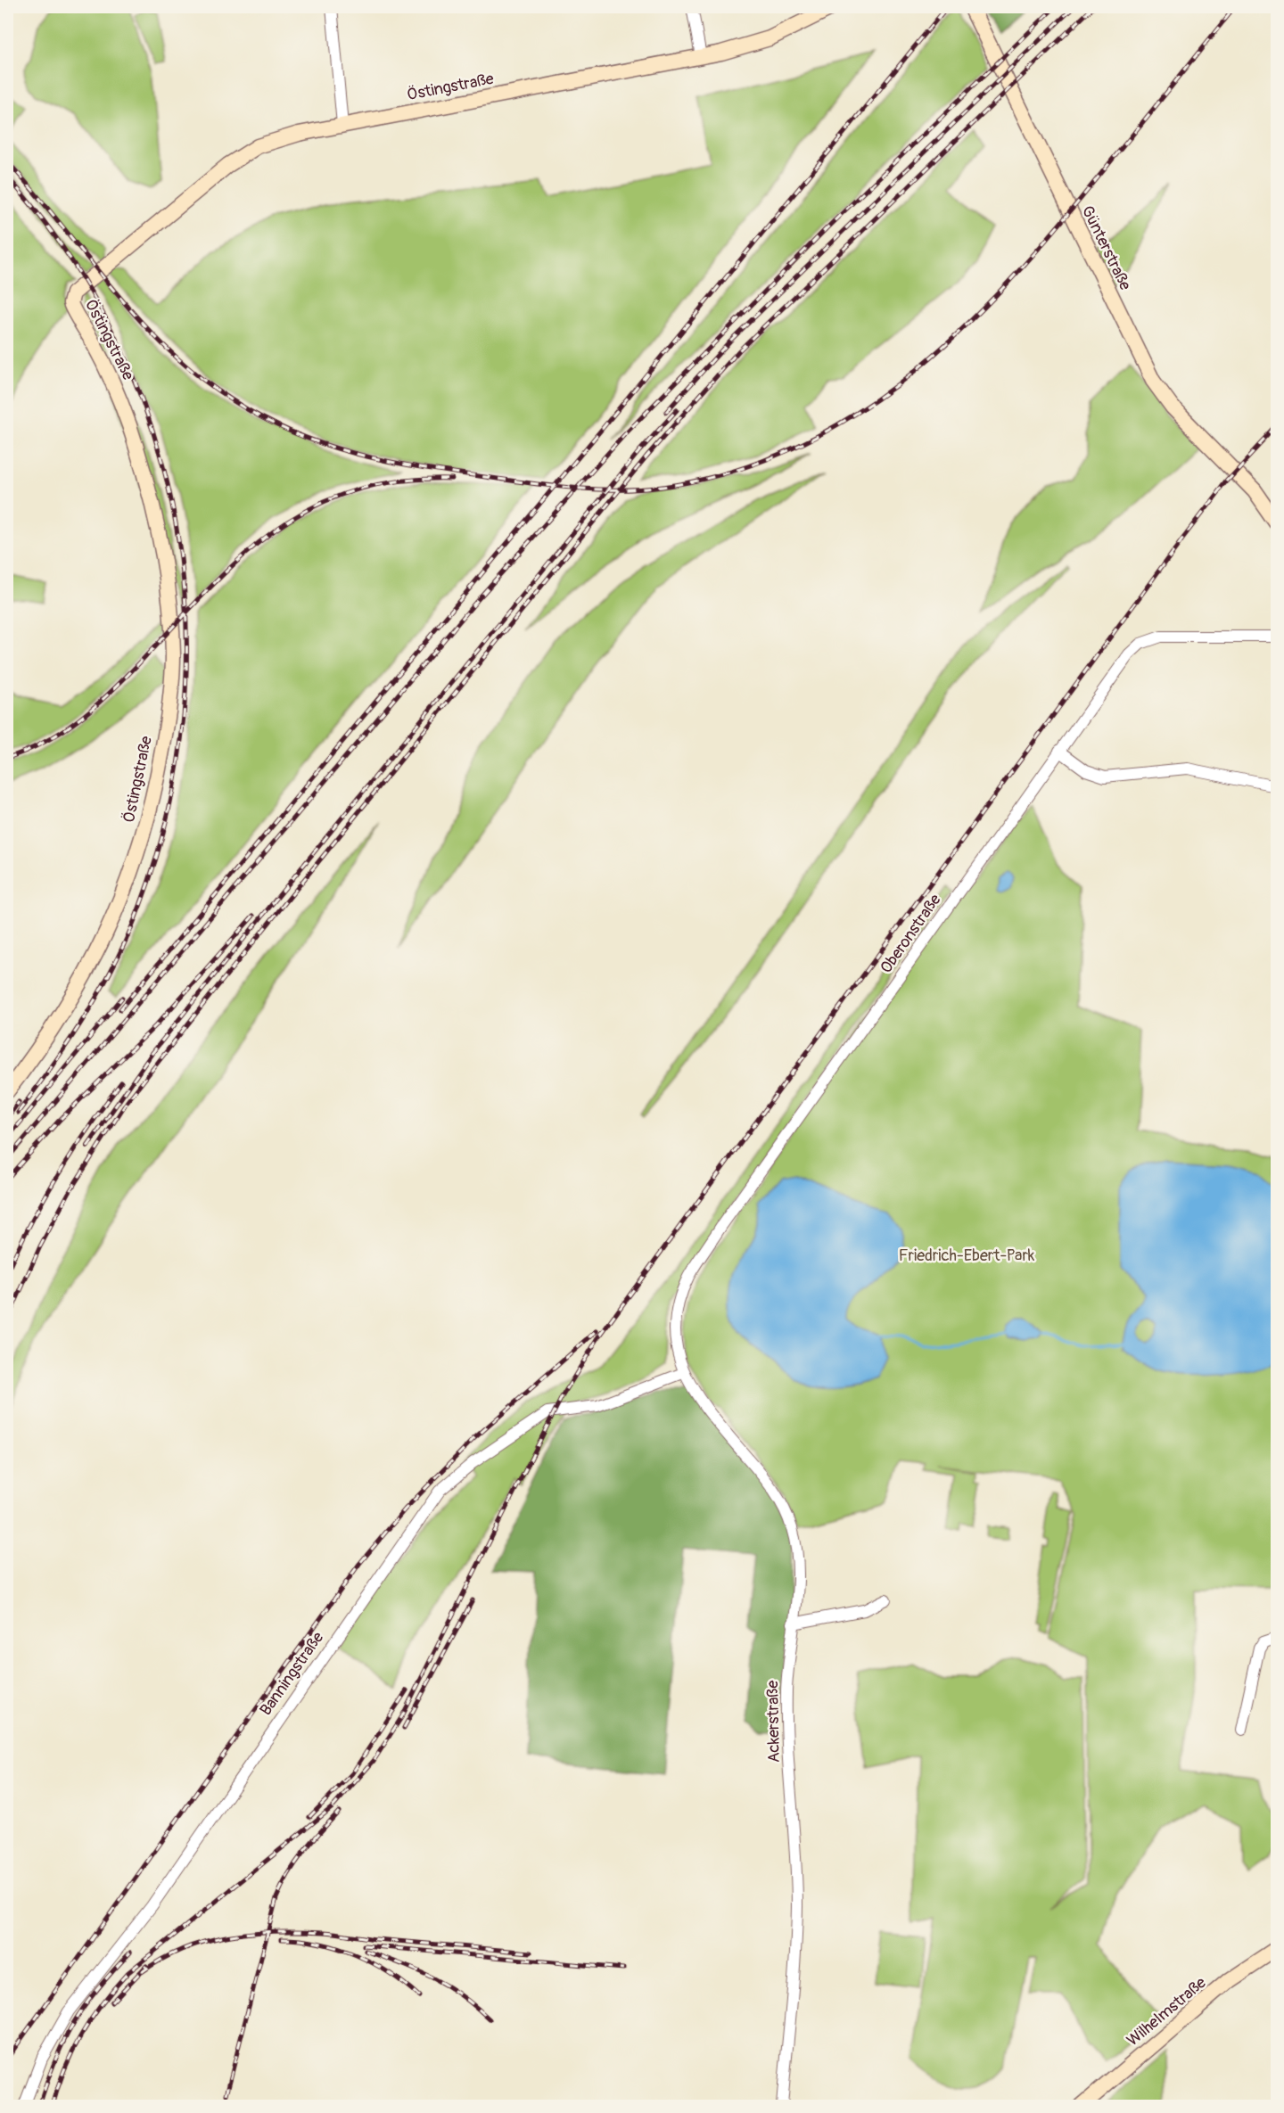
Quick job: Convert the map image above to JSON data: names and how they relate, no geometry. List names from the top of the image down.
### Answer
{
  "streets": {
    "street": [
      "Östingstraße",
      "Günterstraße",
      "Oberonstraße",
      "Banningstraße",
      "Ackerstraße",
      "Wilhelmstraße"
    ]
  },
  "crossings": [
    ["Oberonstraße", "Banningstraße"],
    ["Oberonstraße", "Ackerstraße"],
    ["Banningstraße", "Ackerstraße"]
  ],
  "parks": ["Friedrich-Ebert-Park"]
}
